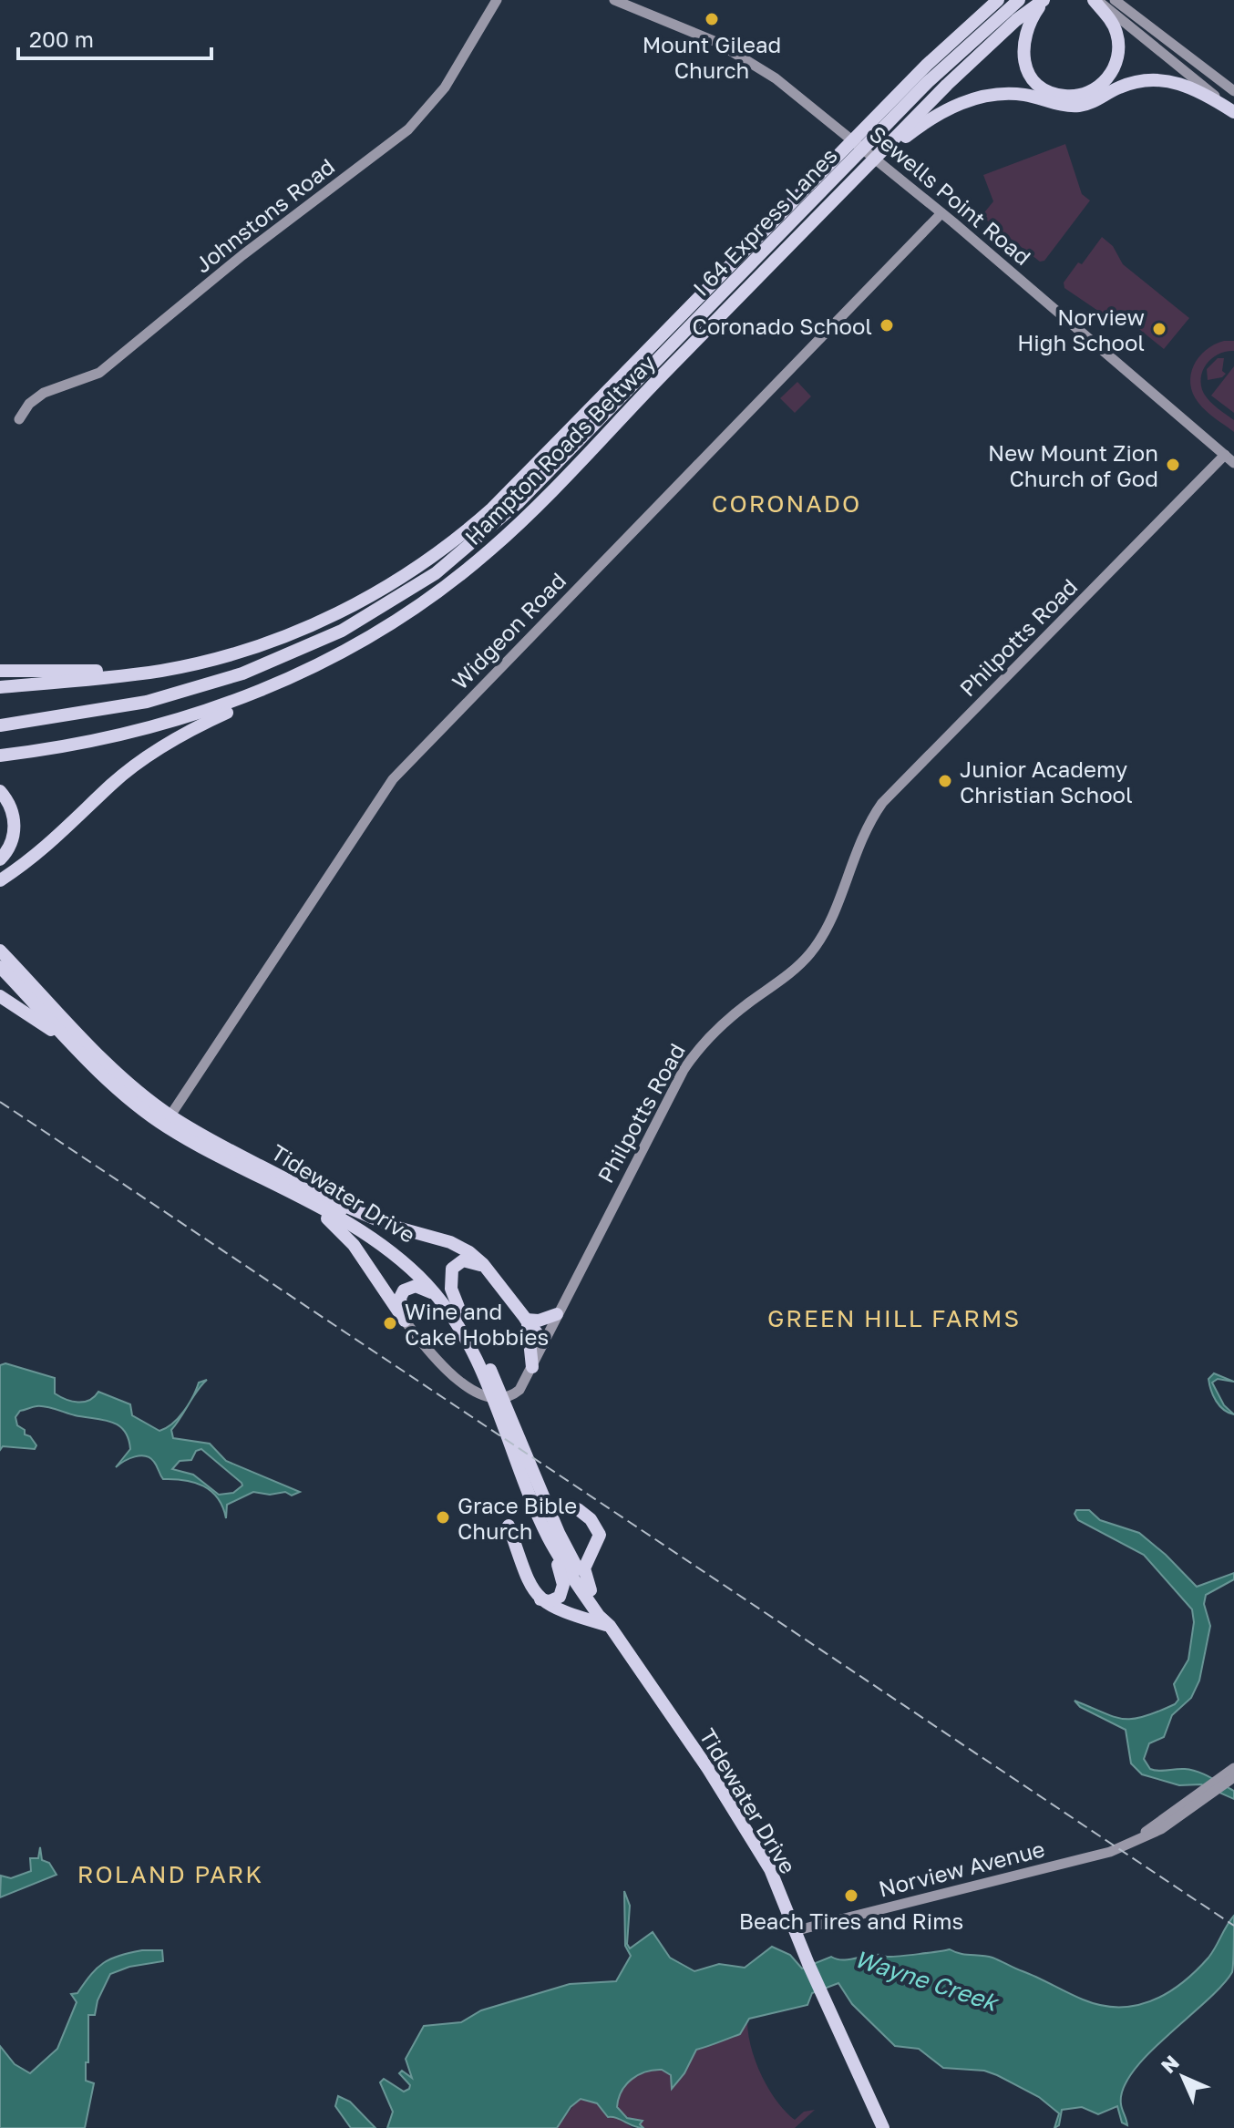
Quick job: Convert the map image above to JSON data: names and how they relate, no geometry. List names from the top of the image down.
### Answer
{
  "streets": {
    "highway": ["I 64 Express Lanes", "Hampton Roads Beltway", "Tidewater Drive"],
    "street": [
      "Sewells Point Road",
      "Johnstons Road",
      "Widgeon Road",
      "Philpotts Road",
      "Norview Avenue"
    ]
  },
  "crossings": [
    ["Sewells Point Road", "Widgeon Road"],
    ["Sewells Point Road", "Philpotts Road"],
    ["I 64 Express Lanes", "Hampton Roads Beltway"],
    ["Widgeon Road", "Tidewater Drive"],
    ["Tidewater Drive", "Norview Avenue"]
  ],
  "districts": ["CORONADO", "GREEN HILL FARMS", "ROLAND PARK"],
  "water": ["Wayne Creek"],
  "places": [
    "Mount Gilead Church",
    "Coronado School",
    "Norview High School",
    "New Mount Zion Church of God",
    "Junior Academy Christian School",
    "Wine and Cake Hobbies",
    "Grace Bible Church",
    "Beach Tires and Rims"
  ],
  "scale_bar": "200 m",
  "north": "top left"
}
